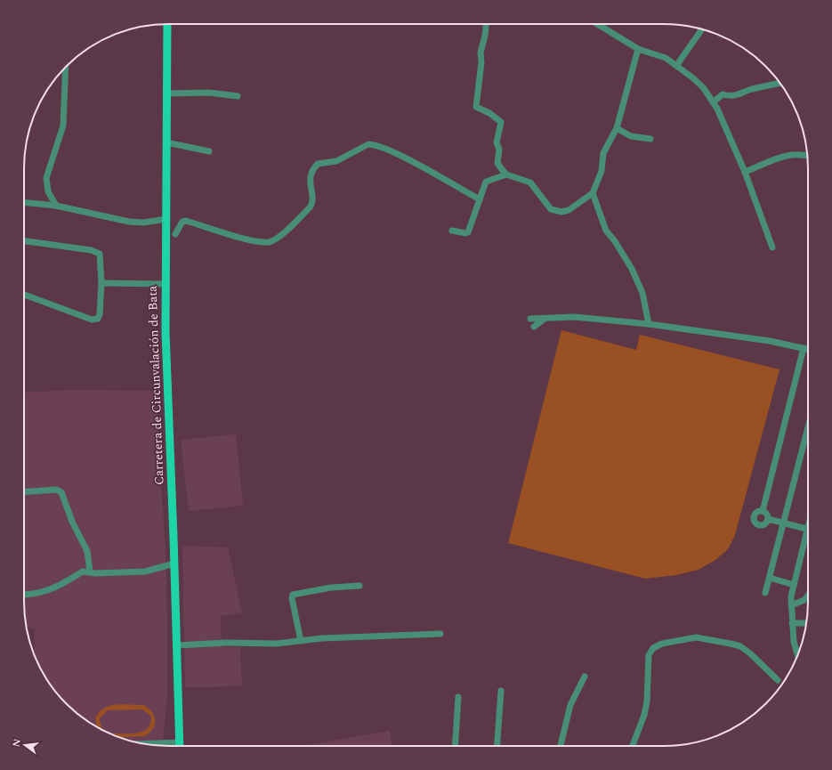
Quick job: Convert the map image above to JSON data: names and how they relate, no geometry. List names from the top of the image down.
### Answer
{
  "streets": {
    "main road": ["Carretera de Circunvalación de Bata"]
  },
  "north": "left"
}
